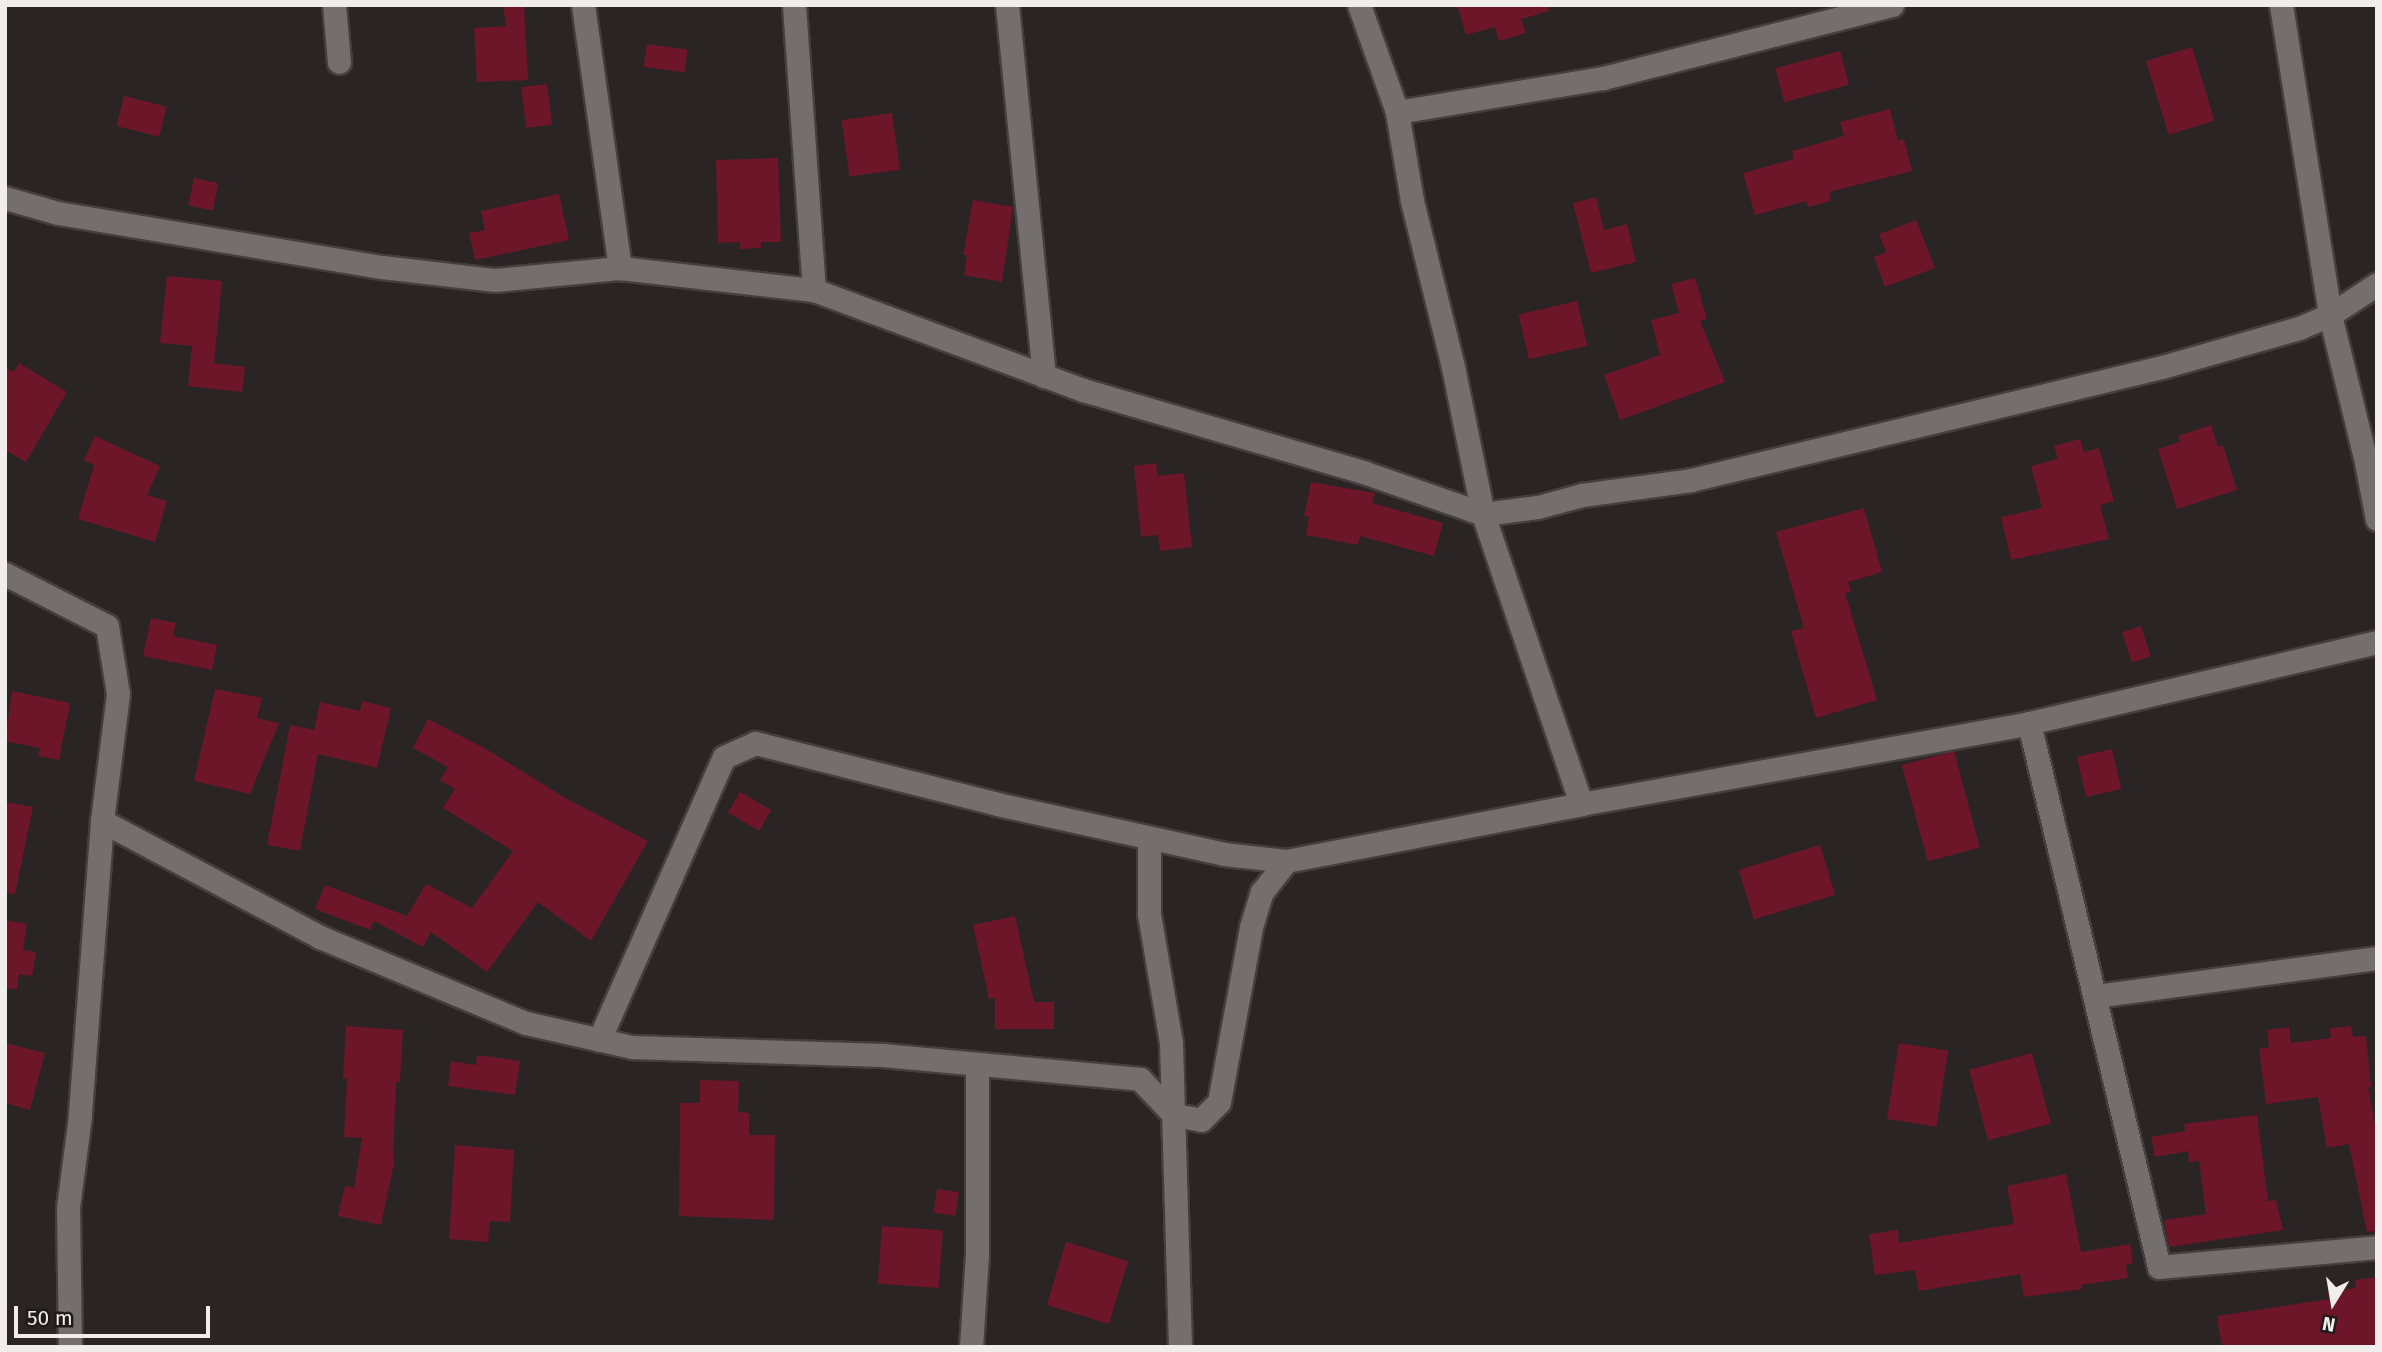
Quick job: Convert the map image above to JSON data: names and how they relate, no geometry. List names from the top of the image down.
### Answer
{
  "scale_bar": "50 m",
  "north": "bottom"
}
